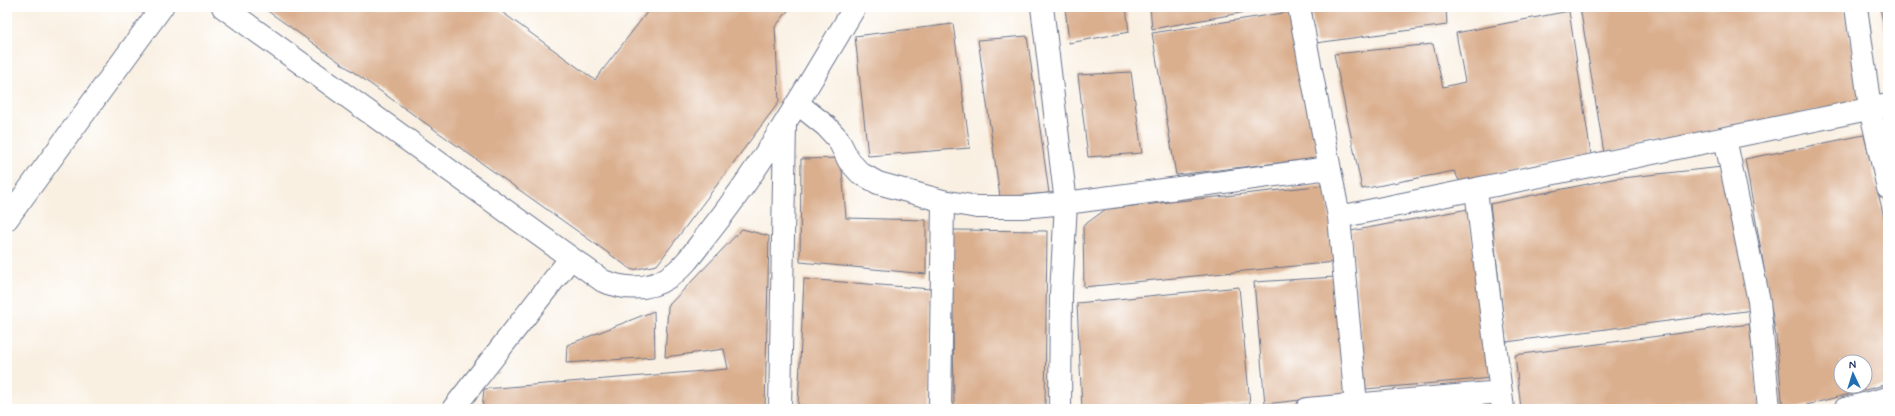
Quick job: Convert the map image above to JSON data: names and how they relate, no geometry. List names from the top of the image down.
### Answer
{
  "north": "top"
}
